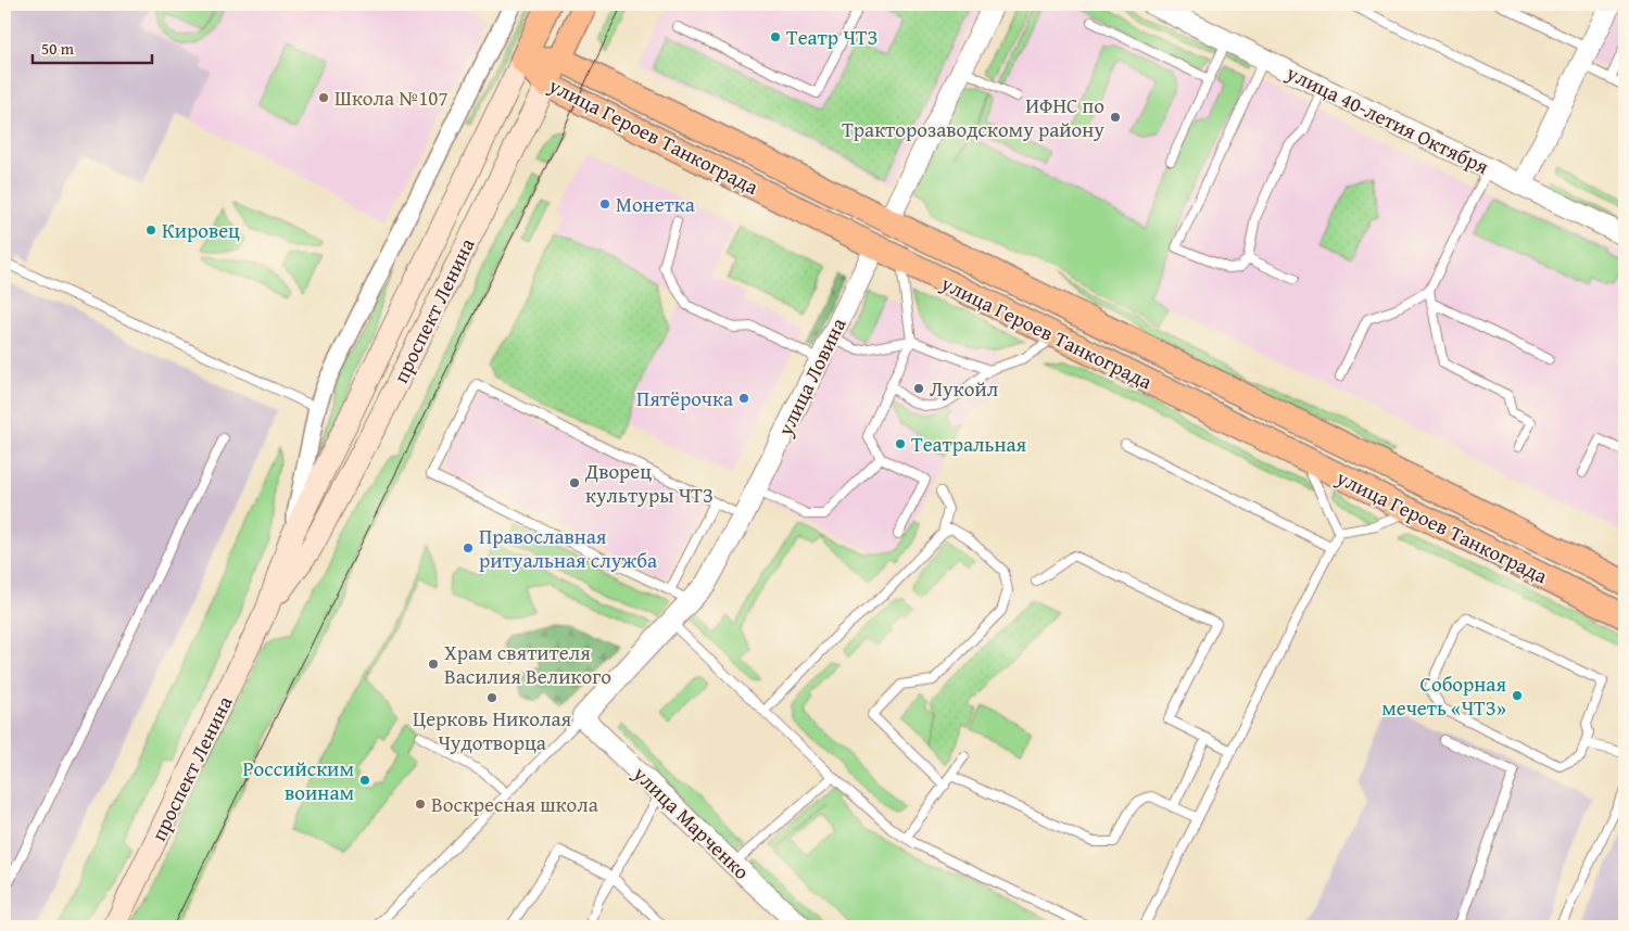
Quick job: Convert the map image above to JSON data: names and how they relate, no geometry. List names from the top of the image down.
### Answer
{
  "streets": {
    "main road": ["улица Героев Танкограда", "проспект Ленина", "улица Ловина"],
    "street": ["улица 40-летия Октября", "улица Марченко"]
  },
  "crossings": [
    ["улица Героев Танкограда", "проспект Ленина"],
    ["улица Героев Танкограда", "улица Ловина"],
    ["улица Ловина", "улица Марченко"]
  ],
  "places": [
    "Театр ЧТЗ",
    "Школа №107",
    "ИФНС по Тракторозаводскому району",
    "Монетка",
    "Кировец",
    "Лукойл",
    "Пятёрочка",
    "Театральная",
    "Дворец культуры ЧТЗ",
    "Православная ритуальная служба",
    "Храм святителя Василия Великого",
    "Соборная мечеть «ЧТЗ»",
    "Церковь Николая Чудотворца",
    "Российским воинам",
    "Воскресная школа"
  ],
  "scale_bar": "50 m"
}
